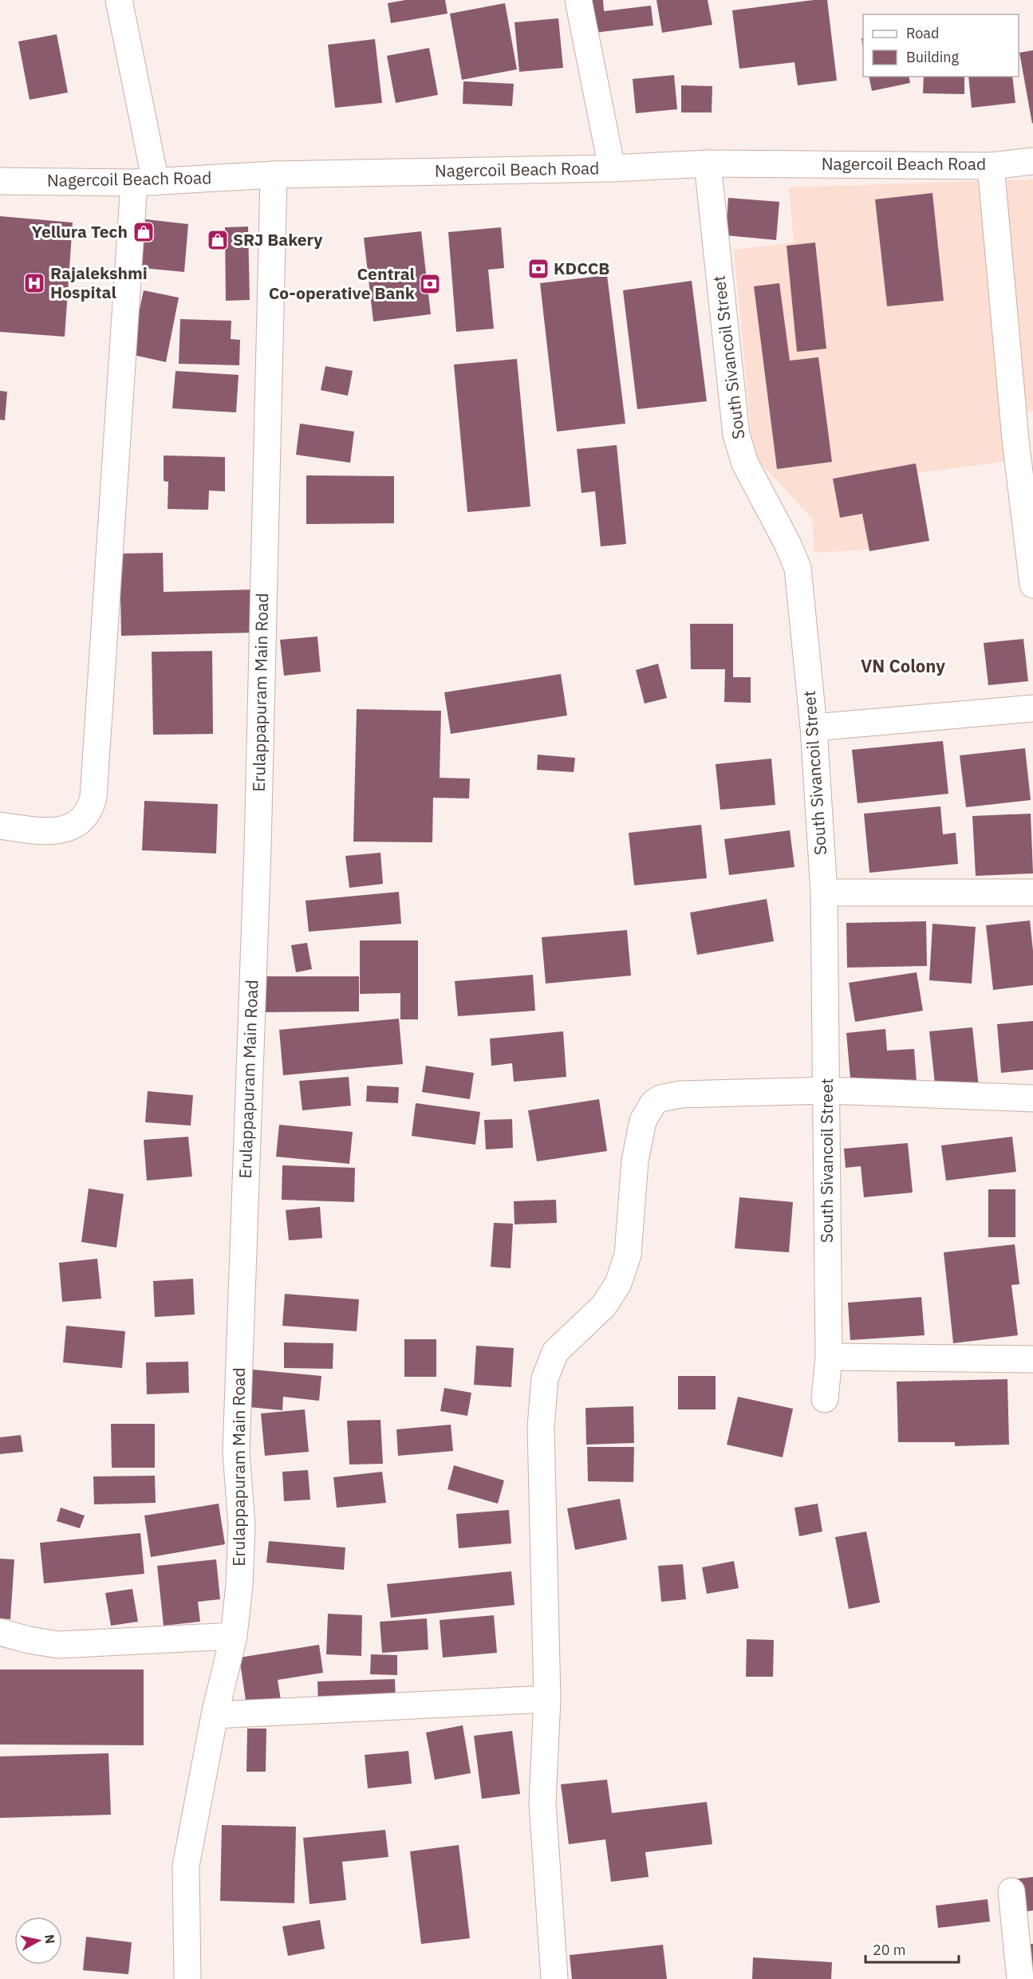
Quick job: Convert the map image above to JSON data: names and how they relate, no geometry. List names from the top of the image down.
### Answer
{
  "streets": {
    "street": ["Nagercoil Beach Road", "South Sivancoil Street", "Erulappapuram Main Road"]
  },
  "crossings": [
    ["Nagercoil Beach Road", "South Sivancoil Street"],
    ["Nagercoil Beach Road", "Erulappapuram Main Road"]
  ],
  "districts": ["VN Colony"],
  "places": {
    "shop": ["Yellura Tech", "SRJ Bakery"],
    "bank": ["KDCCB", "Central Co-operative Bank"],
    "hospital": ["Rajalekshmi Hospital"]
  },
  "legend": ["Road", "Building"],
  "scale_bar": "20 m",
  "north": "right"
}
